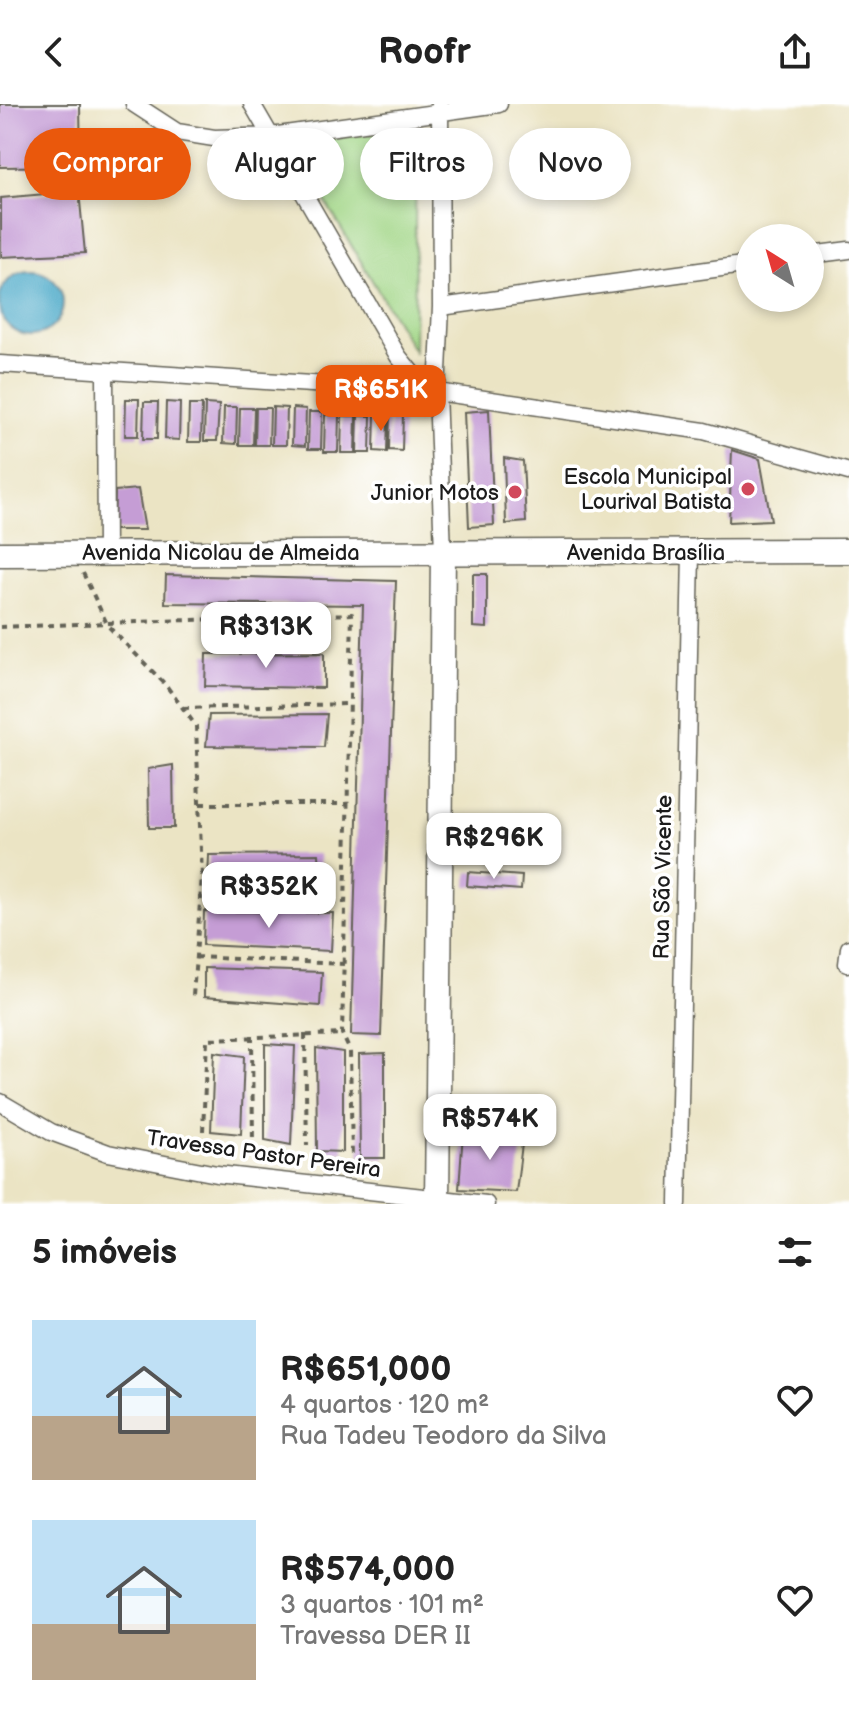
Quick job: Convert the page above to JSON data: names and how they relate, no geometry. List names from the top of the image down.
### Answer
{
  "streets": {
    "main road": ["Avenida Nicolau de Almeida", "Avenida Brasília"],
    "street": ["Rua São Vicente", "Travessa Pastor Pereira"]
  },
  "crossings": [
    ["Avenida Nicolau de Almeida", "Avenida Brasília"],
    ["Avenida Brasília", "Rua São Vicente"]
  ],
  "places": ["Escola Municipal Lourival Batista", "Junior Motos"],
  "north": "top left",
  "page": {
    "header": "Roofr",
    "chip": [
      "Comprar",
      "Alugar",
      "Filtros",
      "Novo"
    ],
    "price": [
      "R$651K",
      "R$313K",
      "R$296K",
      "R$352K",
      "R$574K"
    ],
    "heading": "5 imóveis",
    "list": [
      {
        "name": "R$651,000",
        "note": "4 quartos · 120 m² · Rua Tadeu Teodoro da Silva"
      },
      {
        "name": "R$574,000",
        "note": "3 quartos · 101 m² · Travessa DER II"
      }
    ]
  }
}
